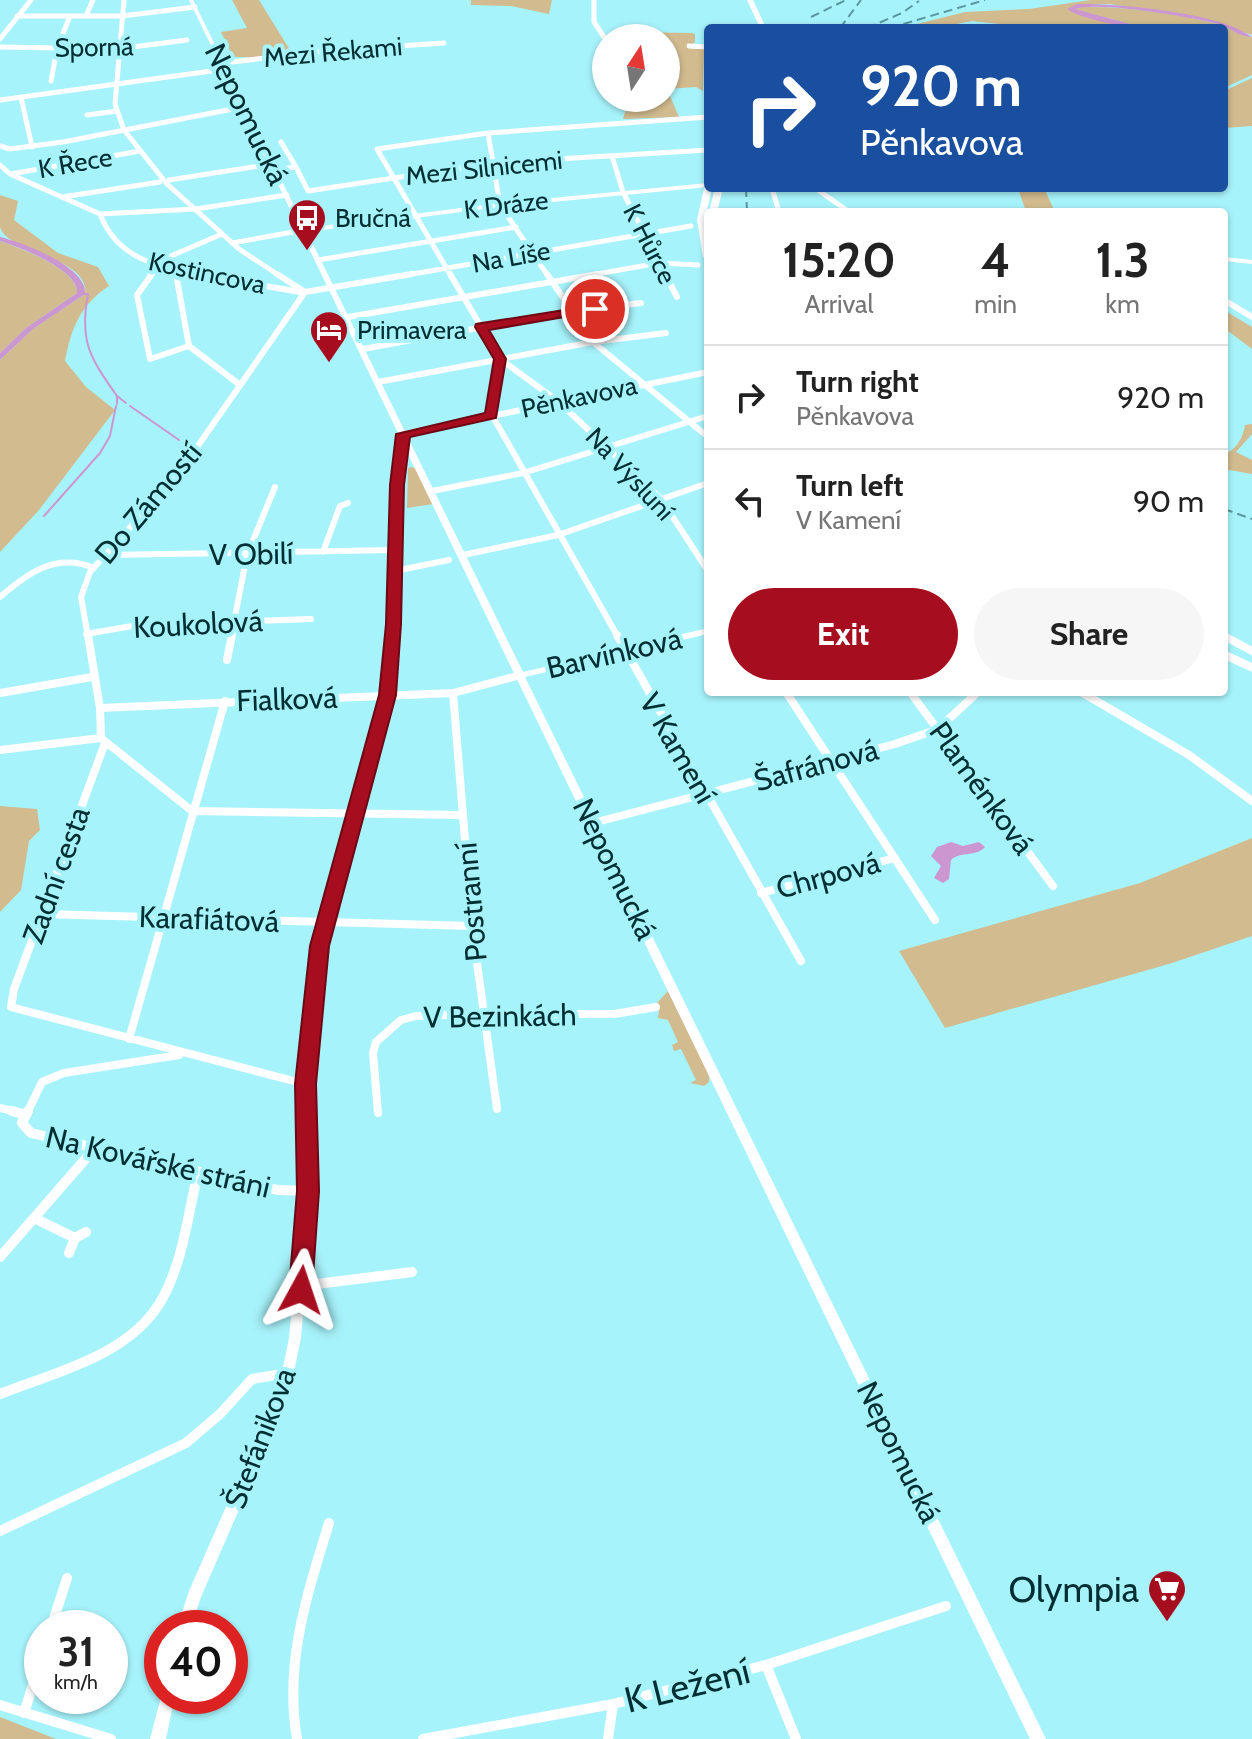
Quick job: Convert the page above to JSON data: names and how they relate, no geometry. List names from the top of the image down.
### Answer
{
  "streets": {
    "street": [
      "Sporná",
      "Mezi Řekami",
      "Nepomucká",
      "K Řece",
      "Mezi Silnicemi",
      "K Dráze",
      "K Hůrce",
      "Na Líše",
      "Kostincova",
      "Pěnkavova",
      "Na Výsluní",
      "Do Zámostí",
      "V Obilí",
      "Koukolová",
      "Barvínková",
      "Fialková",
      "V Kamení",
      "Šafránová",
      "Plaménková",
      "Zadní cesta",
      "Chrpová",
      "Postranní",
      "Karafiátová",
      "V Bezinkách",
      "Na Kovářské stráni",
      "Štefánikova",
      "K Ležení"
    ]
  },
  "crossings": [
    ["Mezi Řekami", "Nepomucká"],
    ["Nepomucká", "K Dráze"],
    ["Nepomucká", "Na Líše"],
    ["Nepomucká", "Pěnkavova"],
    ["Nepomucká", "Barvínková"],
    ["Nepomucká", "Fialková"],
    ["Nepomucká", "Šafránová"],
    ["Nepomucká", "Štefánikova"],
    ["K Řece", "Kostincova"],
    ["Mezi Silnicemi", "K Hůrce"],
    ["K Dráze", "K Hůrce"],
    ["K Hůrce", "Na Líše"],
    ["Na Líše", "Kostincova"],
    ["Na Líše", "Do Zámostí"],
    ["Kostincova", "Do Zámostí"],
    ["Pěnkavova", "Na Výsluní"],
    ["Pěnkavova", "V Kamení"],
    ["Pěnkavova", "Štefánikova"],
    ["Do Zámostí", "V Obilí"],
    ["Do Zámostí", "Koukolová"],
    ["Do Zámostí", "Fialková"],
    ["Do Zámostí", "Zadní cesta"],
    ["V Obilí", "Štefánikova"],
    ["Barvínková", "Fialková"],
    ["Barvínková", "V Kamení"],
    ["Fialková", "Postranní"],
    ["Fialková", "Štefánikova"],
    ["V Kamení", "Šafránová"],
    ["V Kamení", "Chrpová"],
    ["Šafránová", "Plaménková"],
    ["Zadní cesta", "Karafiátová"],
    ["Postranní", "Karafiátová"],
    ["Postranní", "V Bezinkách"],
    ["Karafiátová", "Štefánikova"],
    ["Na Kovářské stráni", "Štefánikova"]
  ],
  "places": {
    "bus stop": ["Bručná"],
    "hotel": ["Primavera"],
    "supermarket": ["Olympia"]
  },
  "north": "top",
  "page": {
    "turn": ["920 m", "Pěnkavova"],
    "eta": [
      "15:20",
      "Arrival",
      "4",
      "min",
      "1.3",
      "km"
    ],
    "list": [
      {
        "name": "Turn right",
        "note": "Pěnkavova",
        "value": "920 m"
      },
      {
        "name": "Turn left",
        "note": "V Kamení",
        "value": "90 m"
      }
    ],
    "buttons": ["Exit", "Share"],
    "speed": "31 km/h",
    "limit": "40"
  }
}
